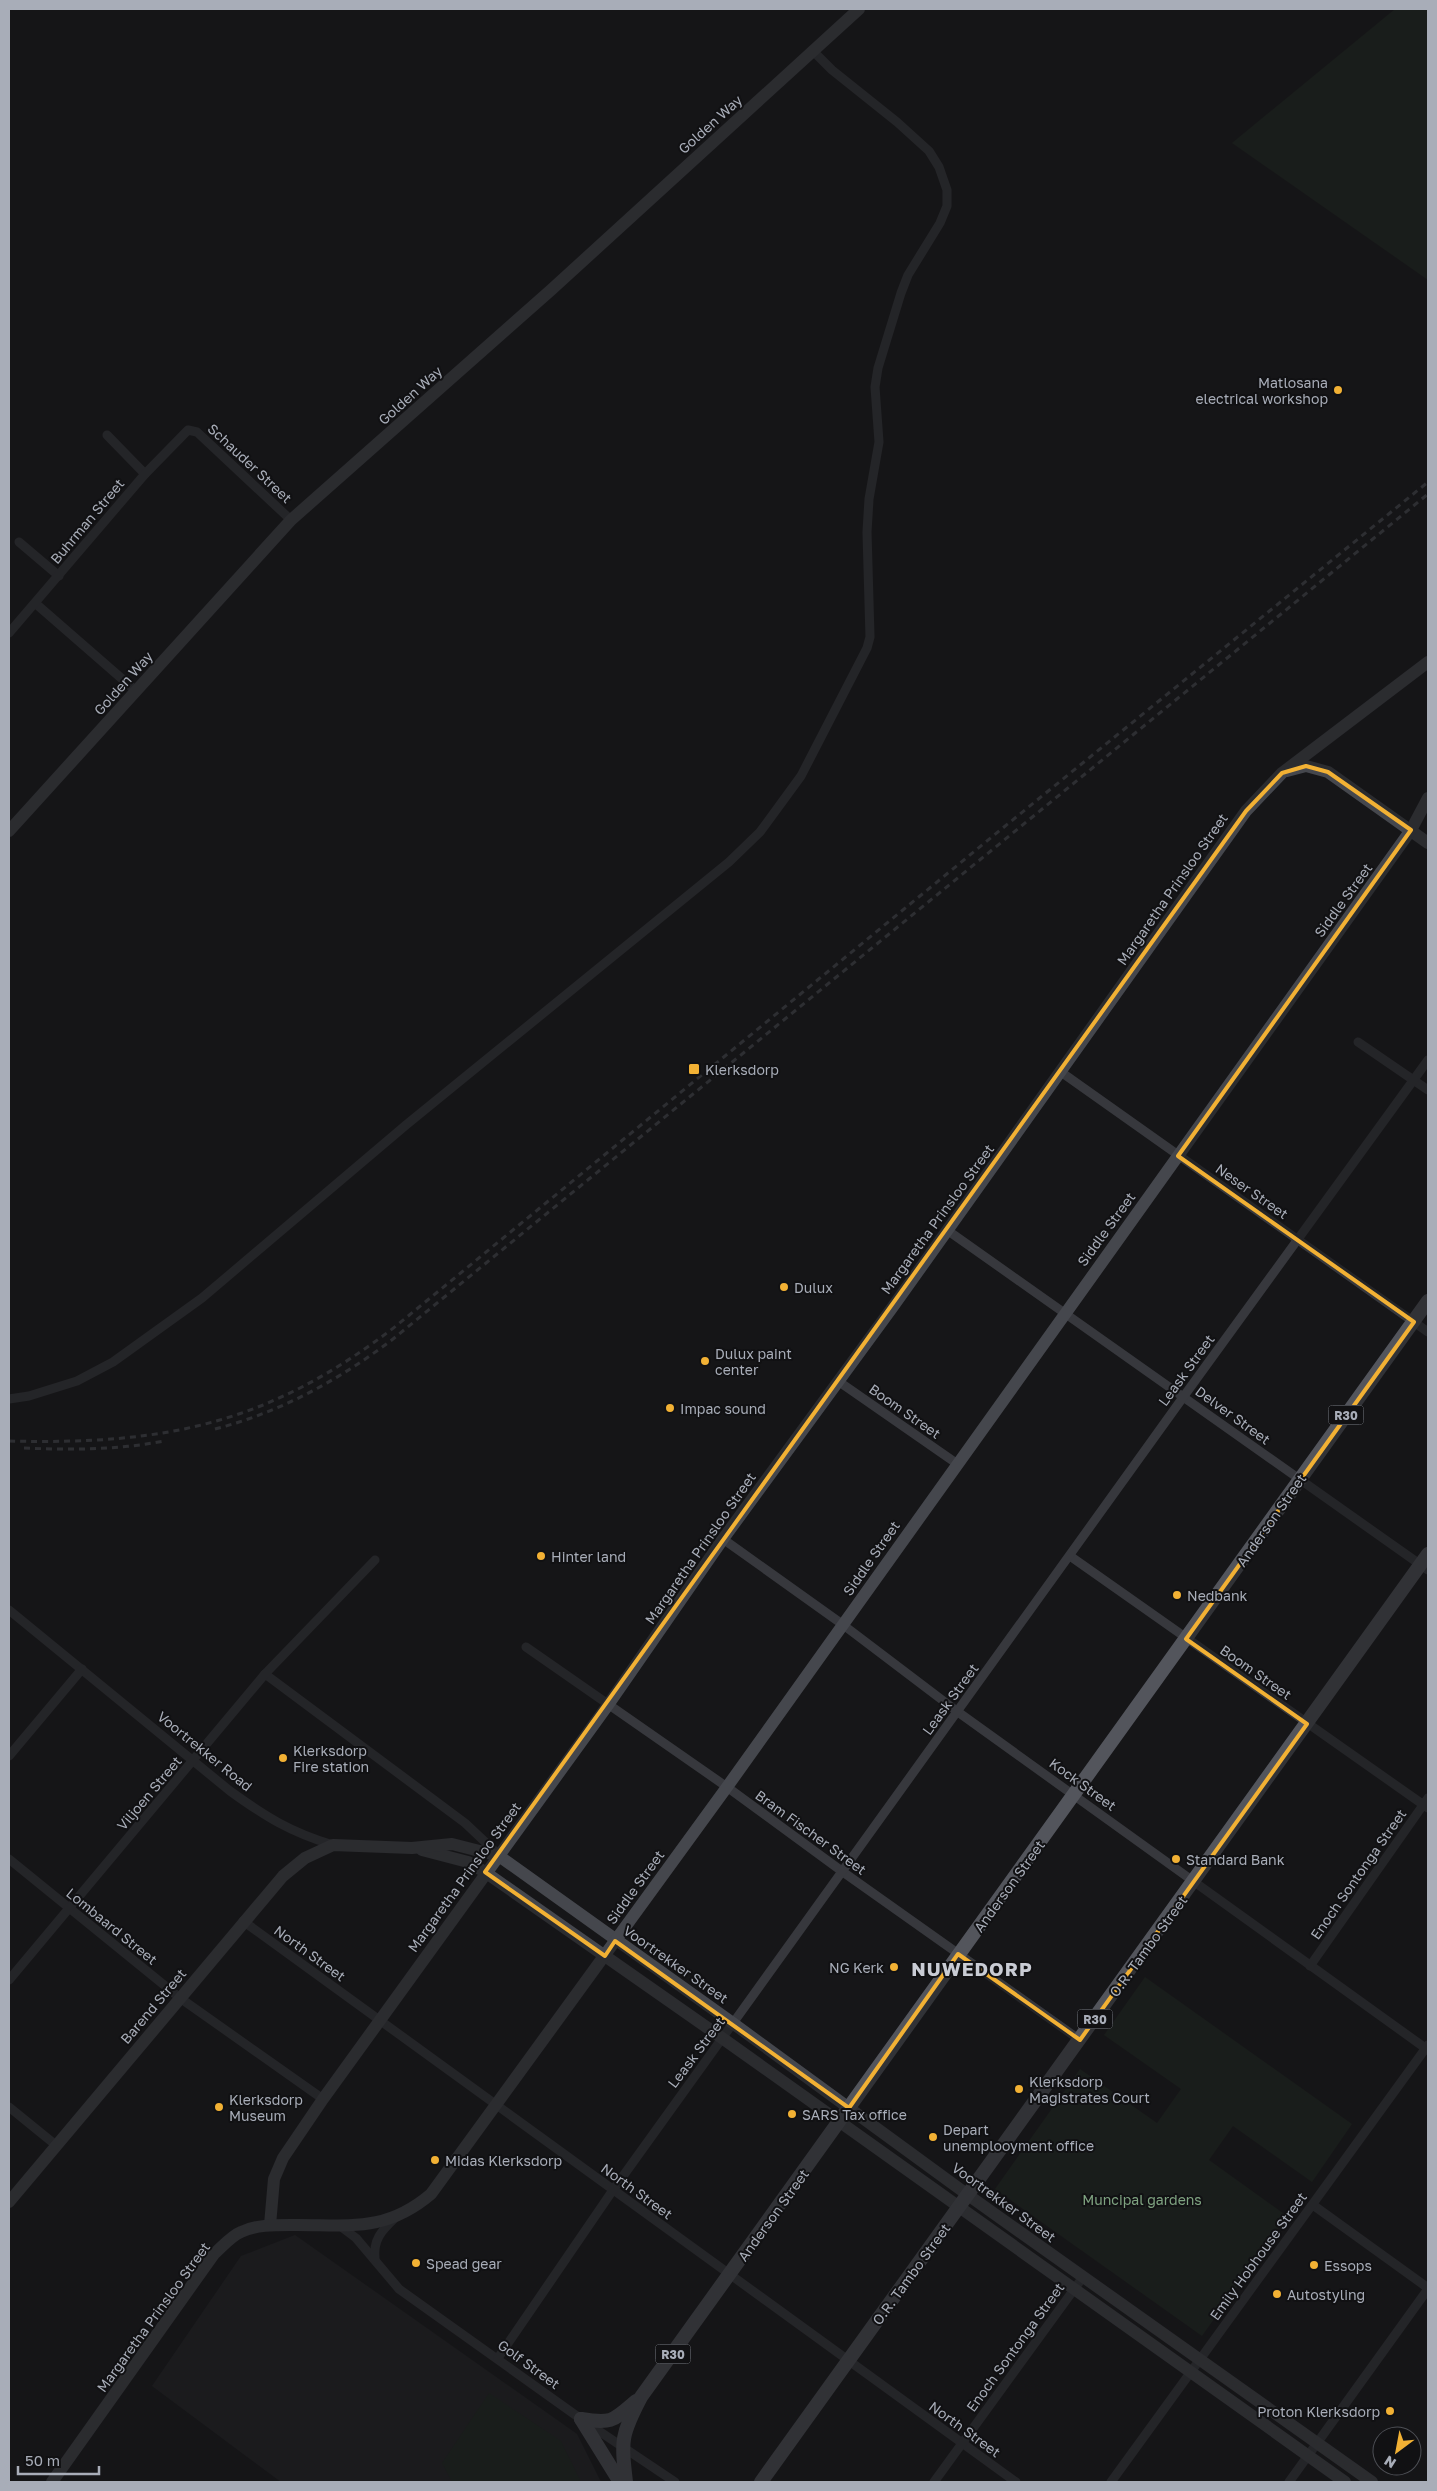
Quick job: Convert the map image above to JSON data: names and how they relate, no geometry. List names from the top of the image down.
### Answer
{
  "streets": {
    "main road": ["R30", "Anderson Street", "O.R. Tambo Street"],
    "street": [
      "Golden Way",
      "Schauder Street",
      "Buhrman Street",
      "Margaretha Prinsloo Street",
      "Siddle Street",
      "Neser Street",
      "Leask Street",
      "Boom Street",
      "Delver Street",
      "Voortrekker Road",
      "Kock Street",
      "Viljoen Street",
      "Bram Fischer Street",
      "Enoch Sontonga Street",
      "Lombaard Street",
      "North Street",
      "Voortrekker Street",
      "Barend Street",
      "Emily Hobhouse Street",
      "Golf Street"
    ]
  },
  "crossings": [
    ["Golden Way", "Schauder Street"],
    ["Schauder Street", "Buhrman Street"],
    ["Margaretha Prinsloo Street", "Siddle Street"],
    ["Margaretha Prinsloo Street", "Neser Street"],
    ["Margaretha Prinsloo Street", "Boom Street"],
    ["Margaretha Prinsloo Street", "Delver Street"],
    ["Margaretha Prinsloo Street", "Voortrekker Road"],
    ["Margaretha Prinsloo Street", "Kock Street"],
    ["Margaretha Prinsloo Street", "Bram Fischer Street"],
    ["Margaretha Prinsloo Street", "Lombaard Street"],
    ["Margaretha Prinsloo Street", "North Street"],
    ["Margaretha Prinsloo Street", "Voortrekker Street"],
    ["Siddle Street", "Neser Street"],
    ["Siddle Street", "Boom Street"],
    ["Siddle Street", "Delver Street"],
    ["Siddle Street", "Kock Street"],
    ["Siddle Street", "Bram Fischer Street"],
    ["Siddle Street", "North Street"],
    ["Siddle Street", "Voortrekker Street"],
    ["Siddle Street", "Golf Street"],
    ["Neser Street", "Leask Street"],
    ["Neser Street", "Anderson Street"],
    ["Leask Street", "Boom Street"],
    ["Leask Street", "Delver Street"],
    ["Leask Street", "Kock Street"],
    ["Leask Street", "Bram Fischer Street"],
    ["Leask Street", "North Street"],
    ["Leask Street", "Voortrekker Street"],
    ["Leask Street", "Golf Street"],
    ["Boom Street", "Anderson Street"],
    ["Boom Street", "Enoch Sontonga Street"],
    ["Boom Street", "O.R. Tambo Street"],
    ["Delver Street", "Anderson Street"],
    ["Delver Street", "O.R. Tambo Street"],
    ["Anderson Street", "Kock Street"],
    ["Anderson Street", "Bram Fischer Street"],
    ["Anderson Street", "North Street"],
    ["Anderson Street", "Voortrekker Street"],
    ["Anderson Street", "Golf Street"],
    ["Voortrekker Road", "Viljoen Street"],
    ["Voortrekker Road", "Voortrekker Street"],
    ["Voortrekker Road", "Barend Street"],
    ["Kock Street", "Enoch Sontonga Street"],
    ["Kock Street", "O.R. Tambo Street"],
    ["Kock Street", "Emily Hobhouse Street"],
    ["Viljoen Street", "Lombaard Street"],
    ["Bram Fischer Street", "O.R. Tambo Street"],
    ["Enoch Sontonga Street", "North Street"],
    ["Enoch Sontonga Street", "Voortrekker Street"],
    ["Lombaard Street", "Barend Street"],
    ["O.R. Tambo Street", "North Street"],
    ["O.R. Tambo Street", "Voortrekker Street"],
    ["North Street", "Barend Street"],
    ["Voortrekker Street", "Emily Hobhouse Street"]
  ],
  "districts": ["NUWEDORP"],
  "parks": ["Muncipal gardens"],
  "places": {
    "other": [
      "Matlosana electrical workshop",
      "Dulux",
      "Dulux paint center",
      "Impac sound",
      "Hinter land",
      "Nedbank",
      "Klerksdorp Fire station",
      "Standard Bank",
      "NG Kerk",
      "Klerksdorp Magistrates Court",
      "Klerksdorp Museum",
      "SARS Tax office",
      "Depart unemplooyment office",
      "Midas Klerksdorp",
      "Spead gear",
      "Essops",
      "Autostyling",
      "Proton Klerksdorp"
    ],
    "transit": ["Klerksdorp"]
  },
  "scale_bar": "50 m",
  "north": "bottom left"
}
